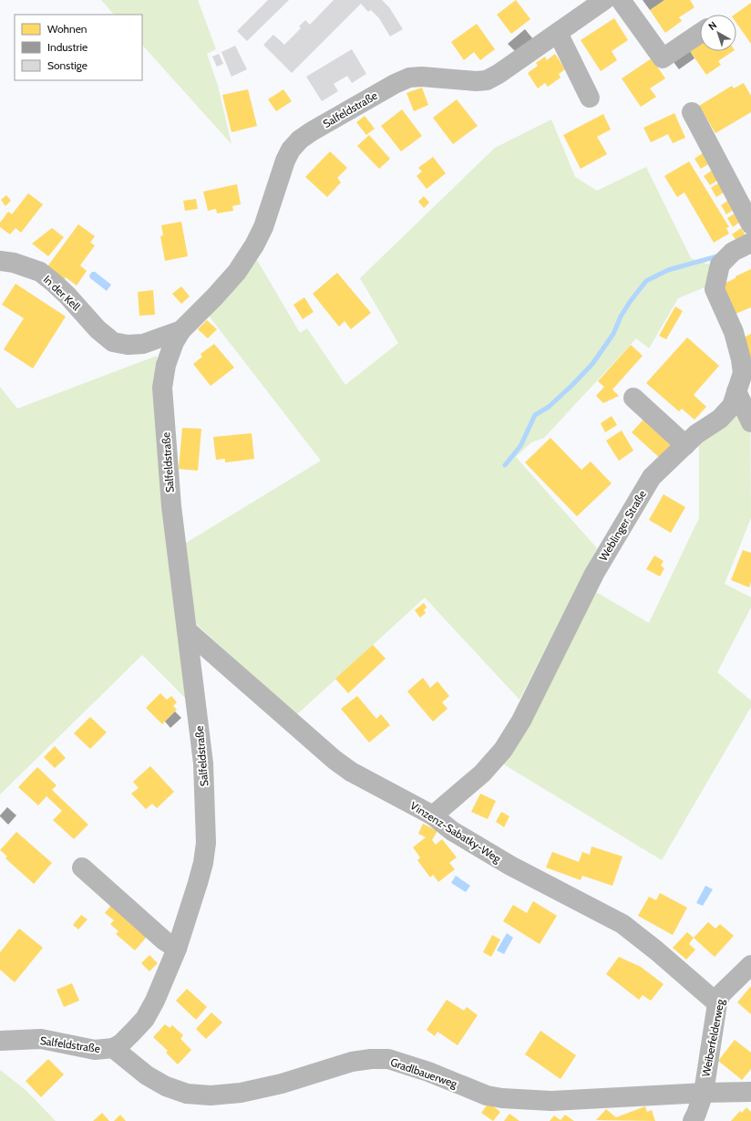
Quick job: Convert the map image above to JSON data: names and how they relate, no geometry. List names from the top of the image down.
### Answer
{
  "streets": {
    "street": [
      "Salfeldstraße",
      "In der Kell",
      "Weblinger Straße",
      "Vinzenz-Sabatky-Weg",
      "Weiberfelderweg",
      "Gradlbauerweg"
    ]
  },
  "crossings": [
    ["Salfeldstraße", "In der Kell"],
    ["Salfeldstraße", "Vinzenz-Sabatky-Weg"],
    ["Salfeldstraße", "Gradlbauerweg"],
    ["Weblinger Straße", "Vinzenz-Sabatky-Weg"],
    ["Vinzenz-Sabatky-Weg", "Weiberfelderweg"],
    ["Weiberfelderweg", "Gradlbauerweg"]
  ],
  "legend": ["Wohnen", "Industrie", "Sonstige"],
  "north": "top left"
}
